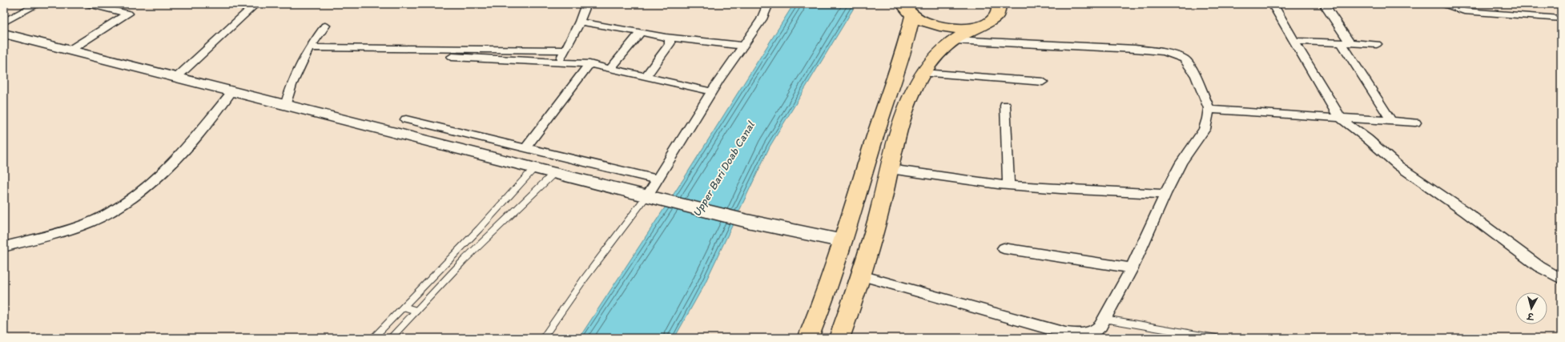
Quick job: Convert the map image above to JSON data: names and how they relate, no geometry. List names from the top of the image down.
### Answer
{
  "water": ["Upper Bari Doab Canal"],
  "north": "bottom"
}
